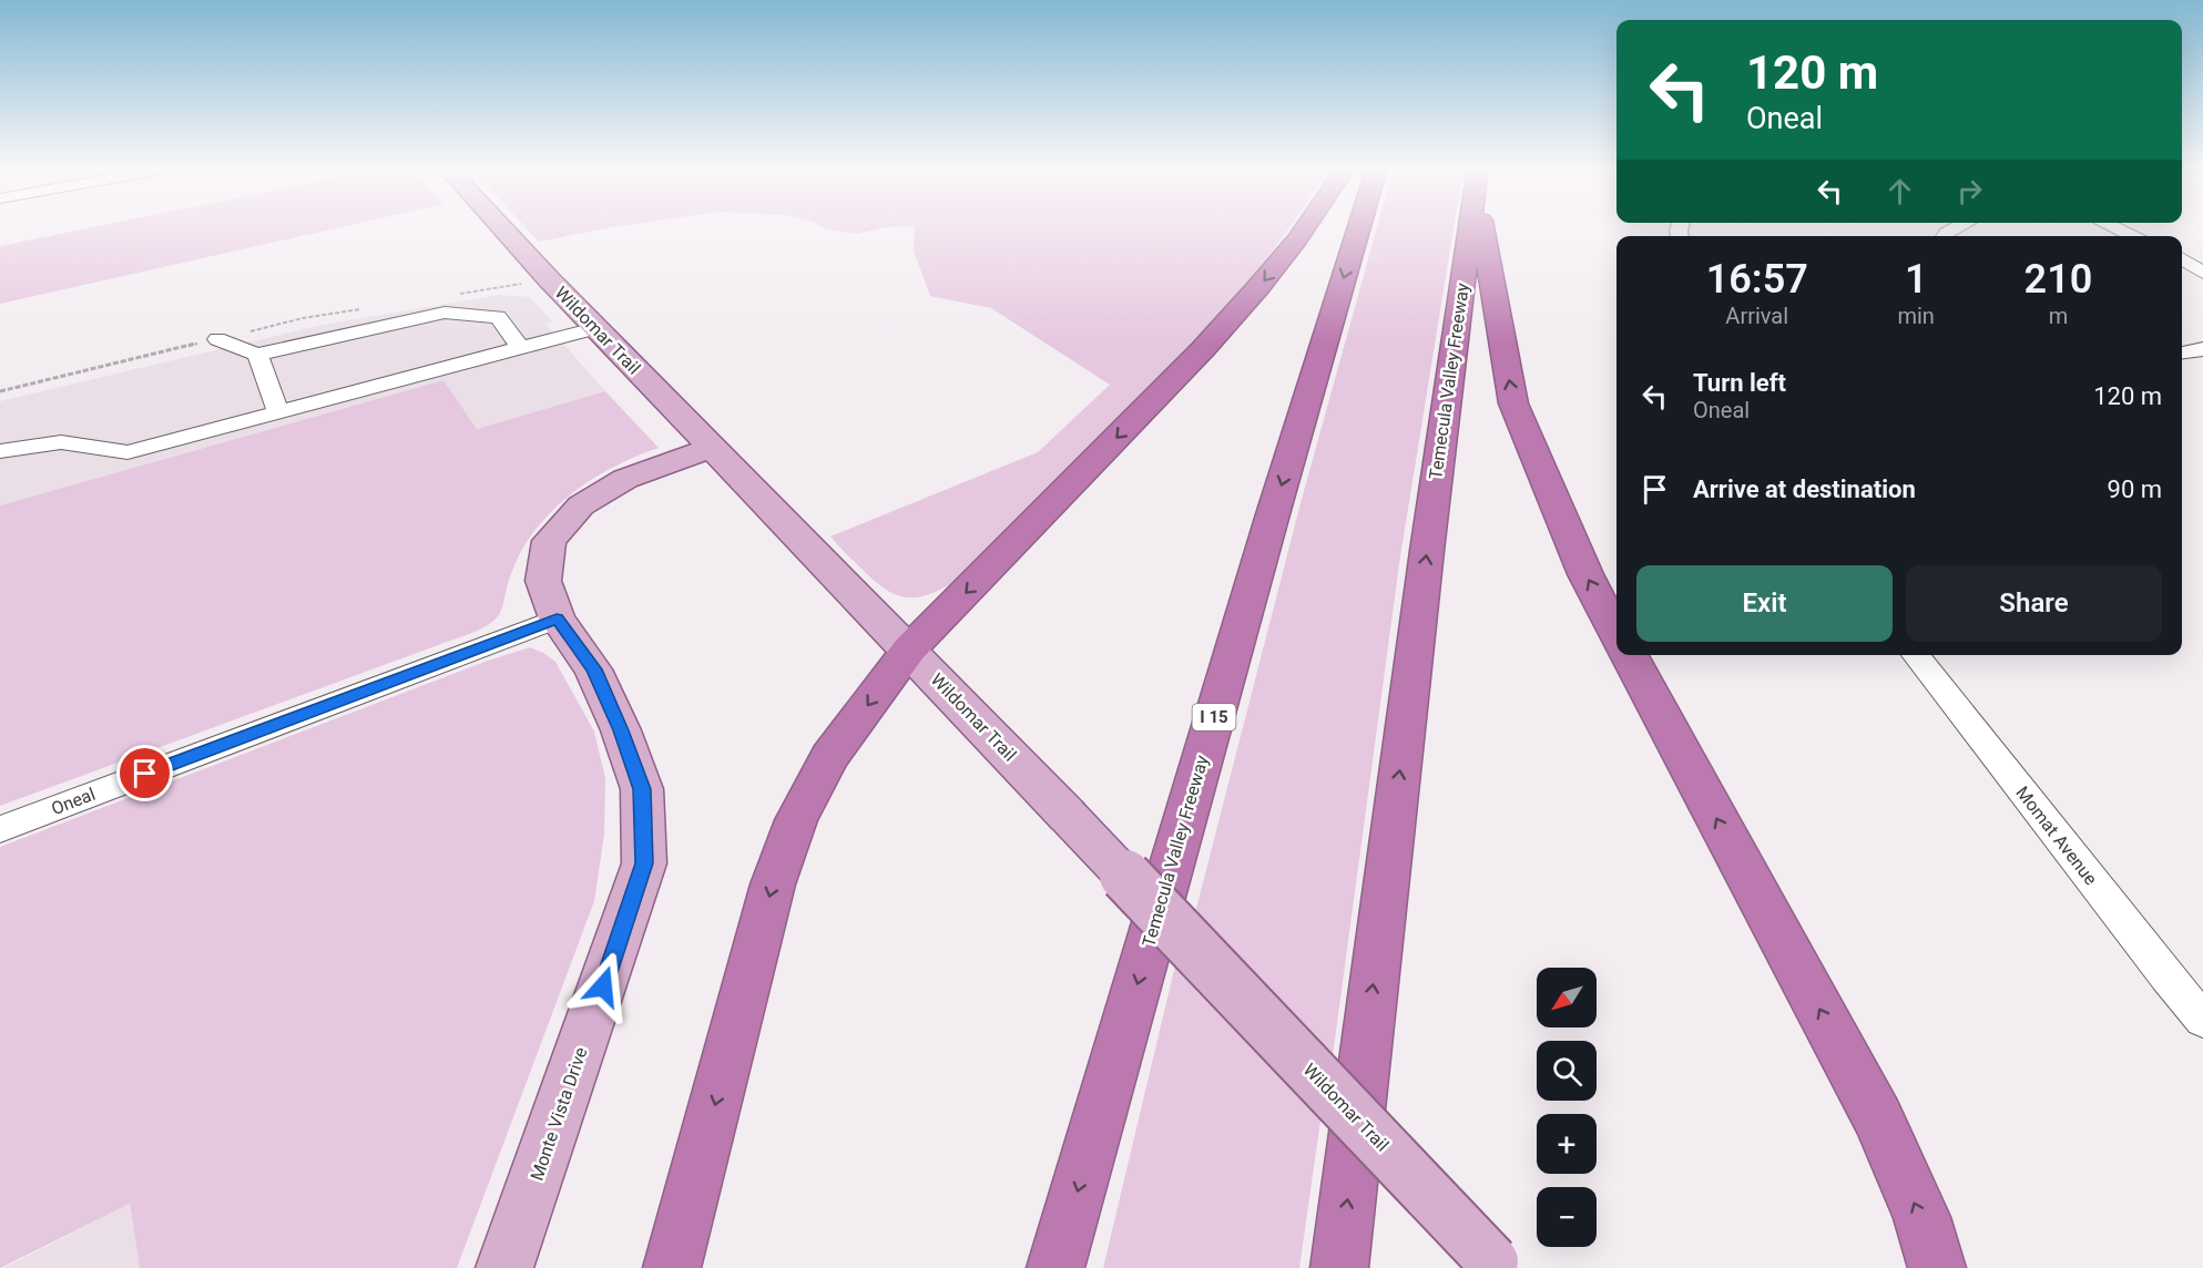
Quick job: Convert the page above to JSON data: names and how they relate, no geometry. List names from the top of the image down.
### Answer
{
  "streets": {
    "highway": ["Temecula Valley Freeway", "I 15"],
    "main road": ["Wildomar Trail", "Monte Vista Drive"],
    "street": ["Oneal", "Momat Avenue"]
  },
  "crossings": [
    ["Wildomar Trail", "Monte Vista Drive"],
    ["Oneal", "Monte Vista Drive"]
  ],
  "north": "bottom left",
  "page": {
    "turn": ["120 m", "Oneal"],
    "eta": [
      "16:57",
      "Arrival",
      "1",
      "min",
      "210",
      "m"
    ],
    "list": [
      {
        "name": "Turn left",
        "note": "Oneal",
        "value": "120 m"
      },
      {
        "name": "Arrive at destination",
        "value": "90 m"
      }
    ],
    "buttons": ["Exit", "Share"],
    "map_buttons": ["+", "−"]
  }
}
